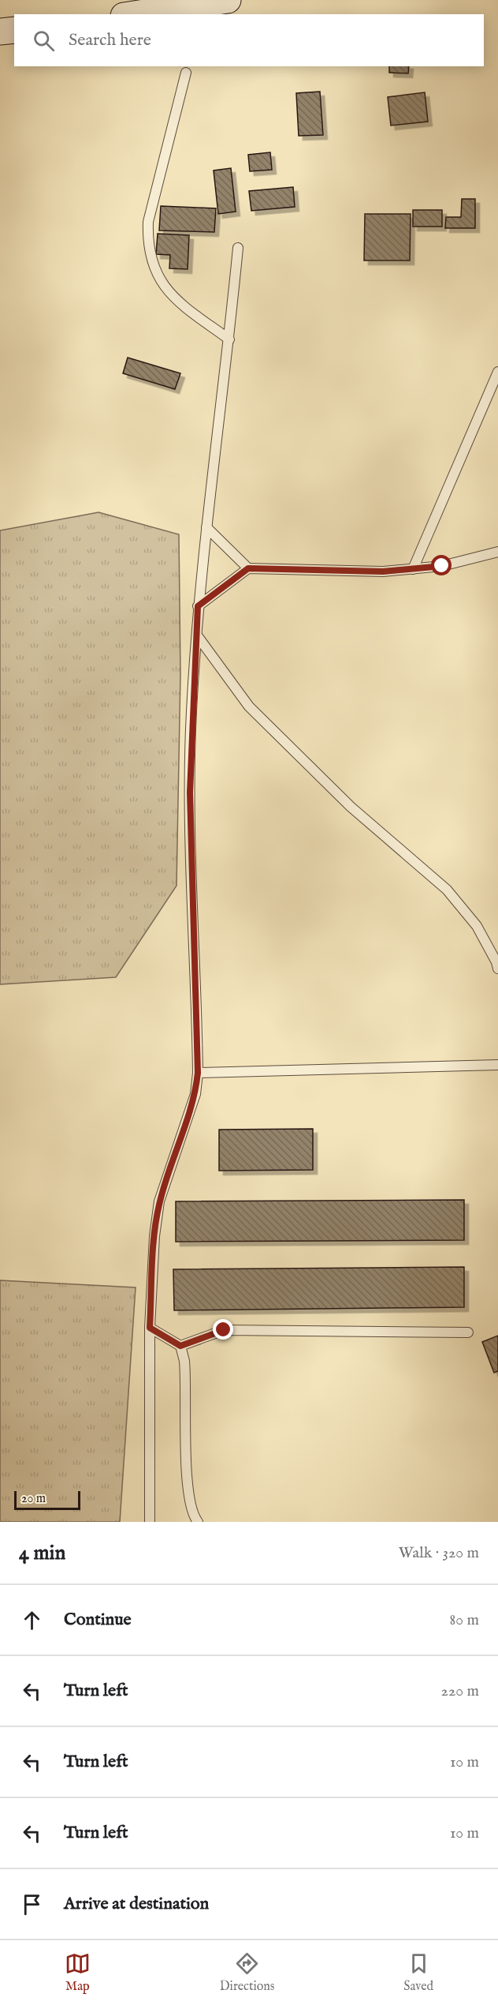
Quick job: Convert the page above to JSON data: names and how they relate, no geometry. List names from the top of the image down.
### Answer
{
  "scale_bar": "20 m",
  "page": {
    "search": "Search here",
    "scale": "20 m",
    "heading": ["4 min", "Walk · 320 m"],
    "list": [
      ["Continue", "80 m"],
      ["Turn left", "220 m"],
      ["Turn left", "10 m"],
      ["Turn left", "10 m"],
      "Arrive at destination"
    ],
    "nav": ["Map", "Directions", "Saved"]
  }
}
